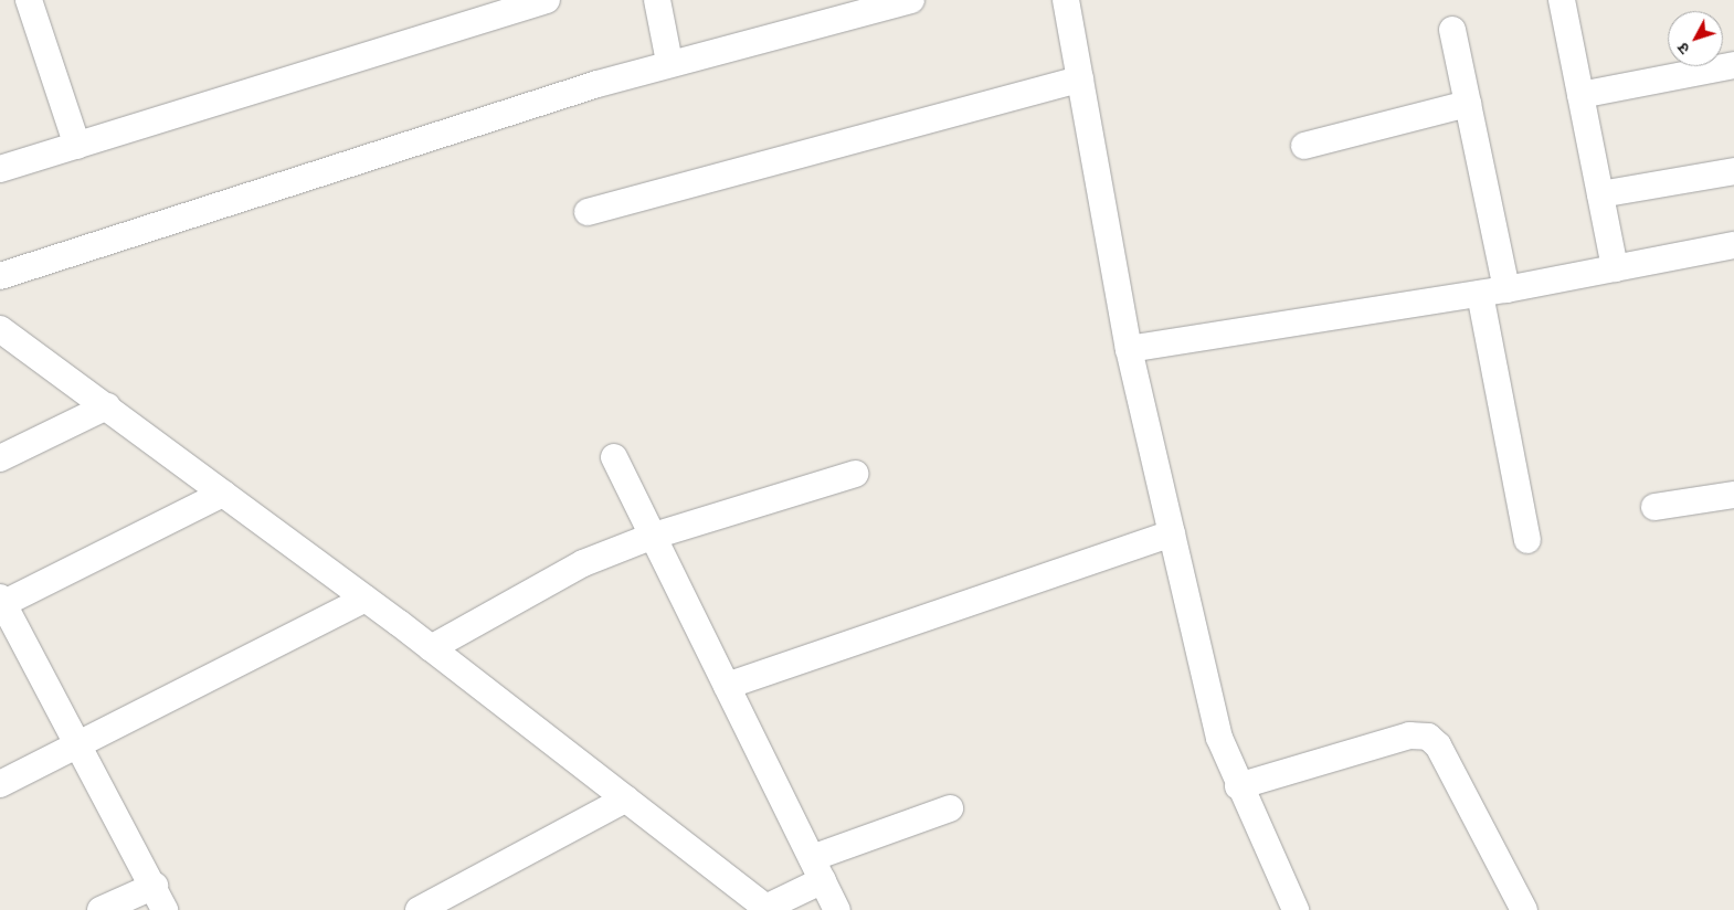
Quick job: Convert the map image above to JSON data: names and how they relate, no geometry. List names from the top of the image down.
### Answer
{
  "north": "bottom left"
}
